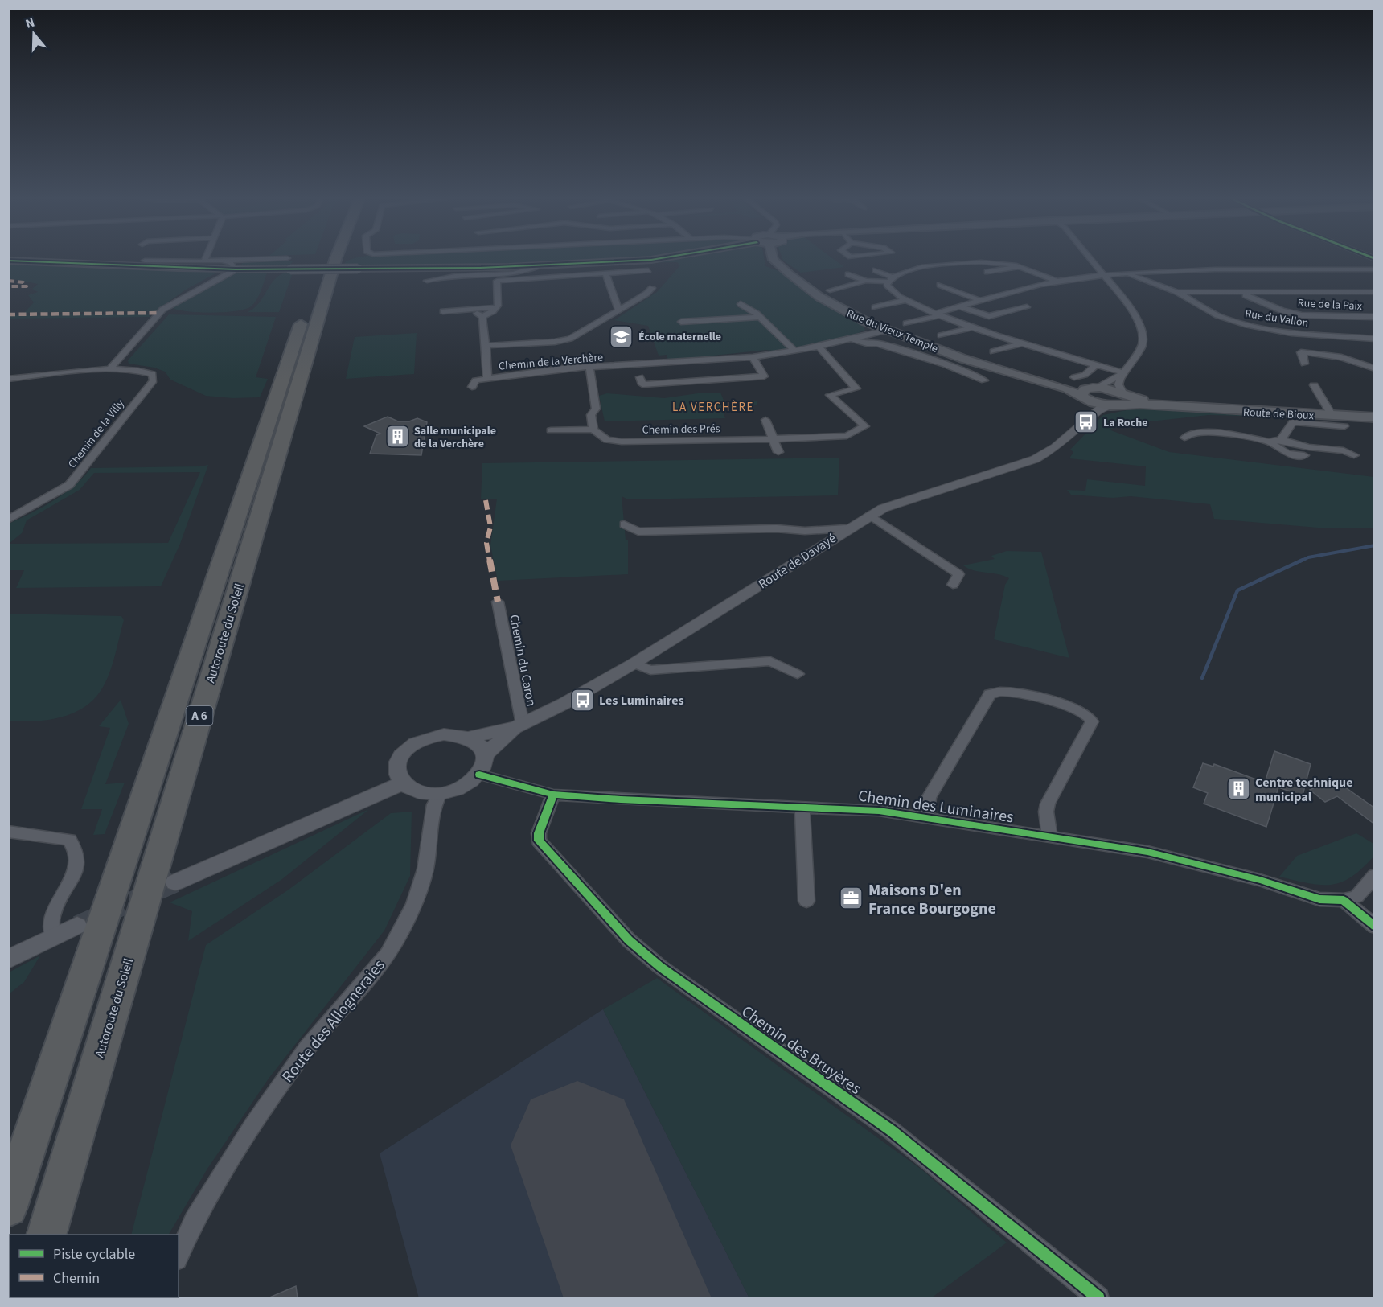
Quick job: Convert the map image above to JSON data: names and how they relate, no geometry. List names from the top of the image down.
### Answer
{
  "streets": {
    "highway": ["Autoroute du Soleil", "A 6"],
    "main road": ["Rue du Vieux Temple", "Route de Bioux"],
    "street": [
      "Rue de la Paix",
      "Rue du Vallon",
      "Chemin de la Verchère",
      "Chemin des Prés",
      "Chemin de la Villy",
      "Route de Davayé",
      "Chemin du Caron",
      "Chemin des Luminaires",
      "Route des Allogneraies",
      "Chemin des Bruyères"
    ]
  },
  "crossings": [
    ["Rue du Vieux Temple", "Chemin de la Verchère"],
    ["Chemin de la Verchère", "Chemin des Prés"],
    ["Route de Bioux", "Route de Davayé"],
    ["Route de Davayé", "Chemin du Caron"],
    ["Route de Davayé", "Chemin des Luminaires"],
    ["Route de Davayé", "Route des Allogneraies"],
    ["Chemin des Luminaires", "Route des Allogneraies"],
    ["Chemin des Luminaires", "Chemin des Bruyères"]
  ],
  "districts": ["LA VERCHÈRE"],
  "places": {
    "school or university": ["École maternelle"],
    "bus stop": ["La Roche", "Les Luminaires"],
    "building": ["Salle municipale de la Verchère", "Centre technique municipal"],
    "office": ["Maisons D'en France Bourgogne"]
  },
  "legend": ["Piste cyclable", "Chemin"],
  "north": "top"
}
